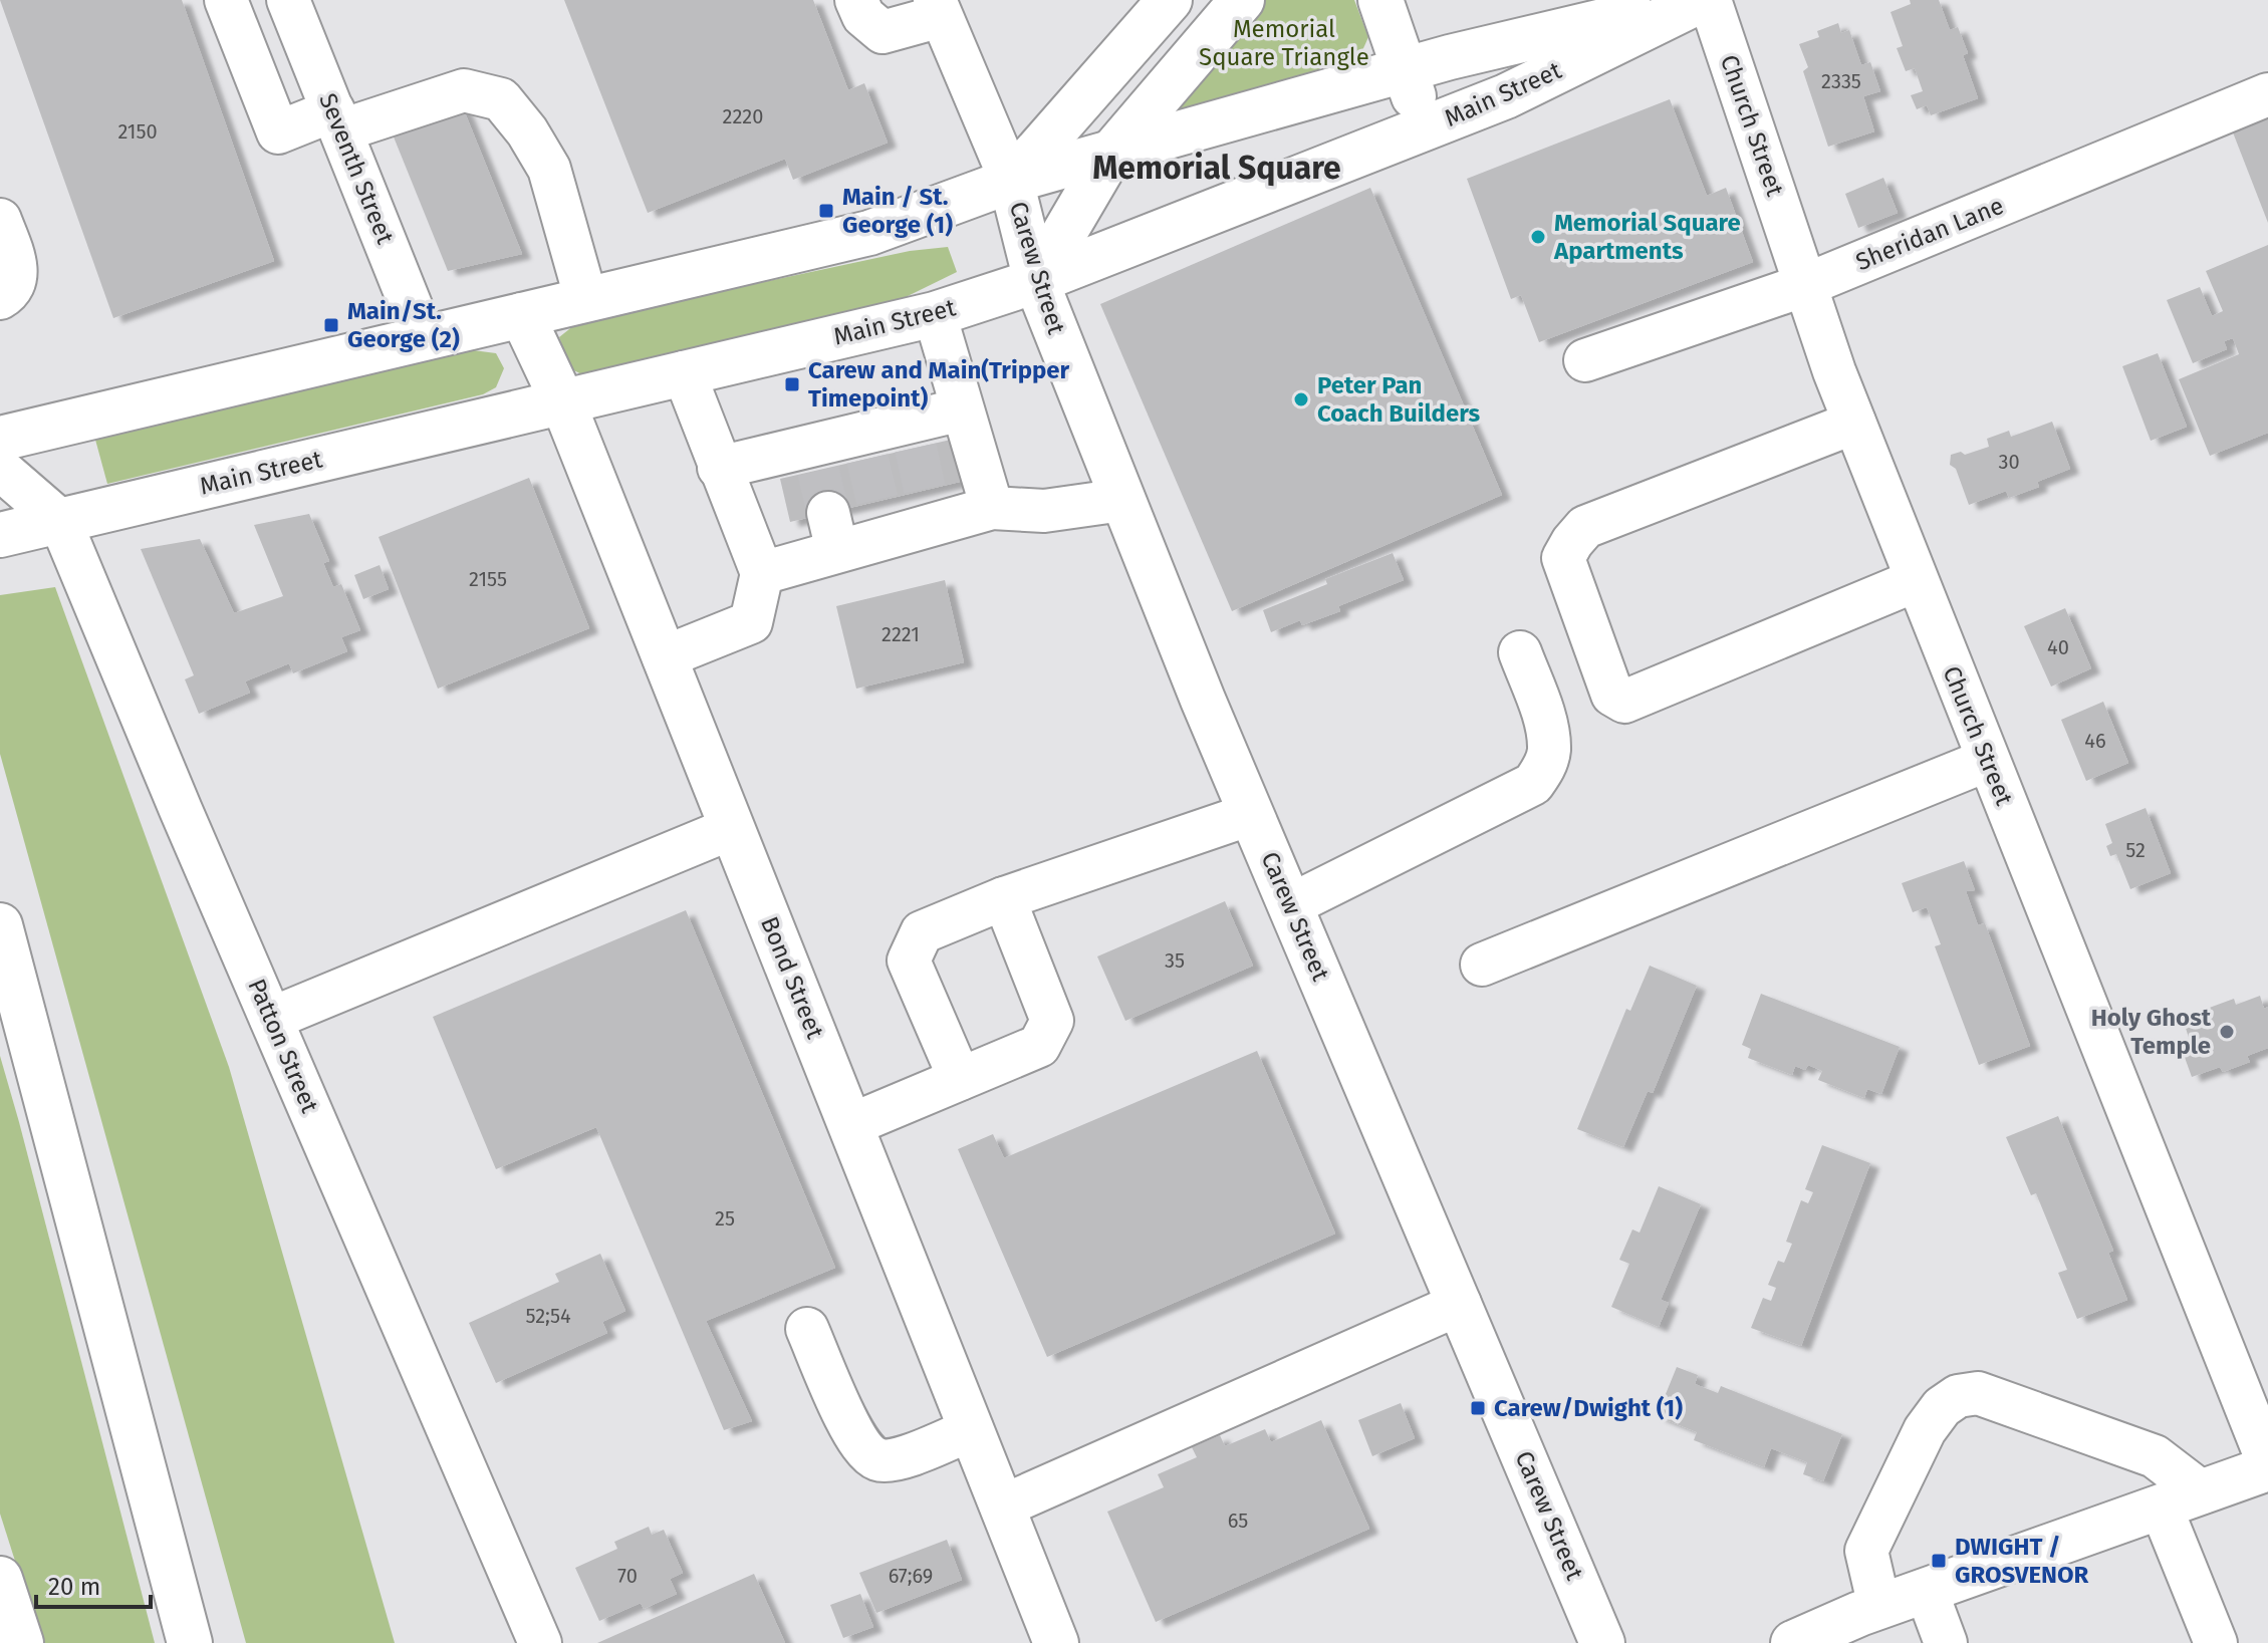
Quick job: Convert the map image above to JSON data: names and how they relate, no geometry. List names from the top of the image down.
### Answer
{
  "streets": {
    "main road": ["Main Street", "Carew Street", "Bond Street"],
    "street": [
      "Church Street",
      "Seventh Street",
      "Sheridan Lane",
      "Patton Street"
    ]
  },
  "crossings": [
    ["Main Street", "Seventh Street"],
    ["Main Street", "Carew Street"],
    ["Main Street", "Bond Street"],
    ["Main Street", "Patton Street"],
    ["Church Street", "Sheridan Lane"]
  ],
  "districts": ["Memorial Square"],
  "parks": ["Memorial Square Triangle"],
  "places": {
    "transit": [
      "Main / St. George (1)",
      "Main/St. George (2)",
      "Carew and Main(Tripper Timepoint)",
      "Carew/Dwight (1)",
      "DWIGHT / GROSVENOR"
    ],
    "other": ["Memorial Square Apartments", "Peter Pan Coach Builders", "Holy Ghost Temple"]
  },
  "house_numbers": [
    "2335",
    "2220",
    "2150",
    "30",
    "2155",
    "2221",
    "40",
    "46",
    "52",
    "35",
    "25",
    "52;54",
    "65",
    "70",
    "67;69"
  ],
  "scale_bar": "20 m"
}
